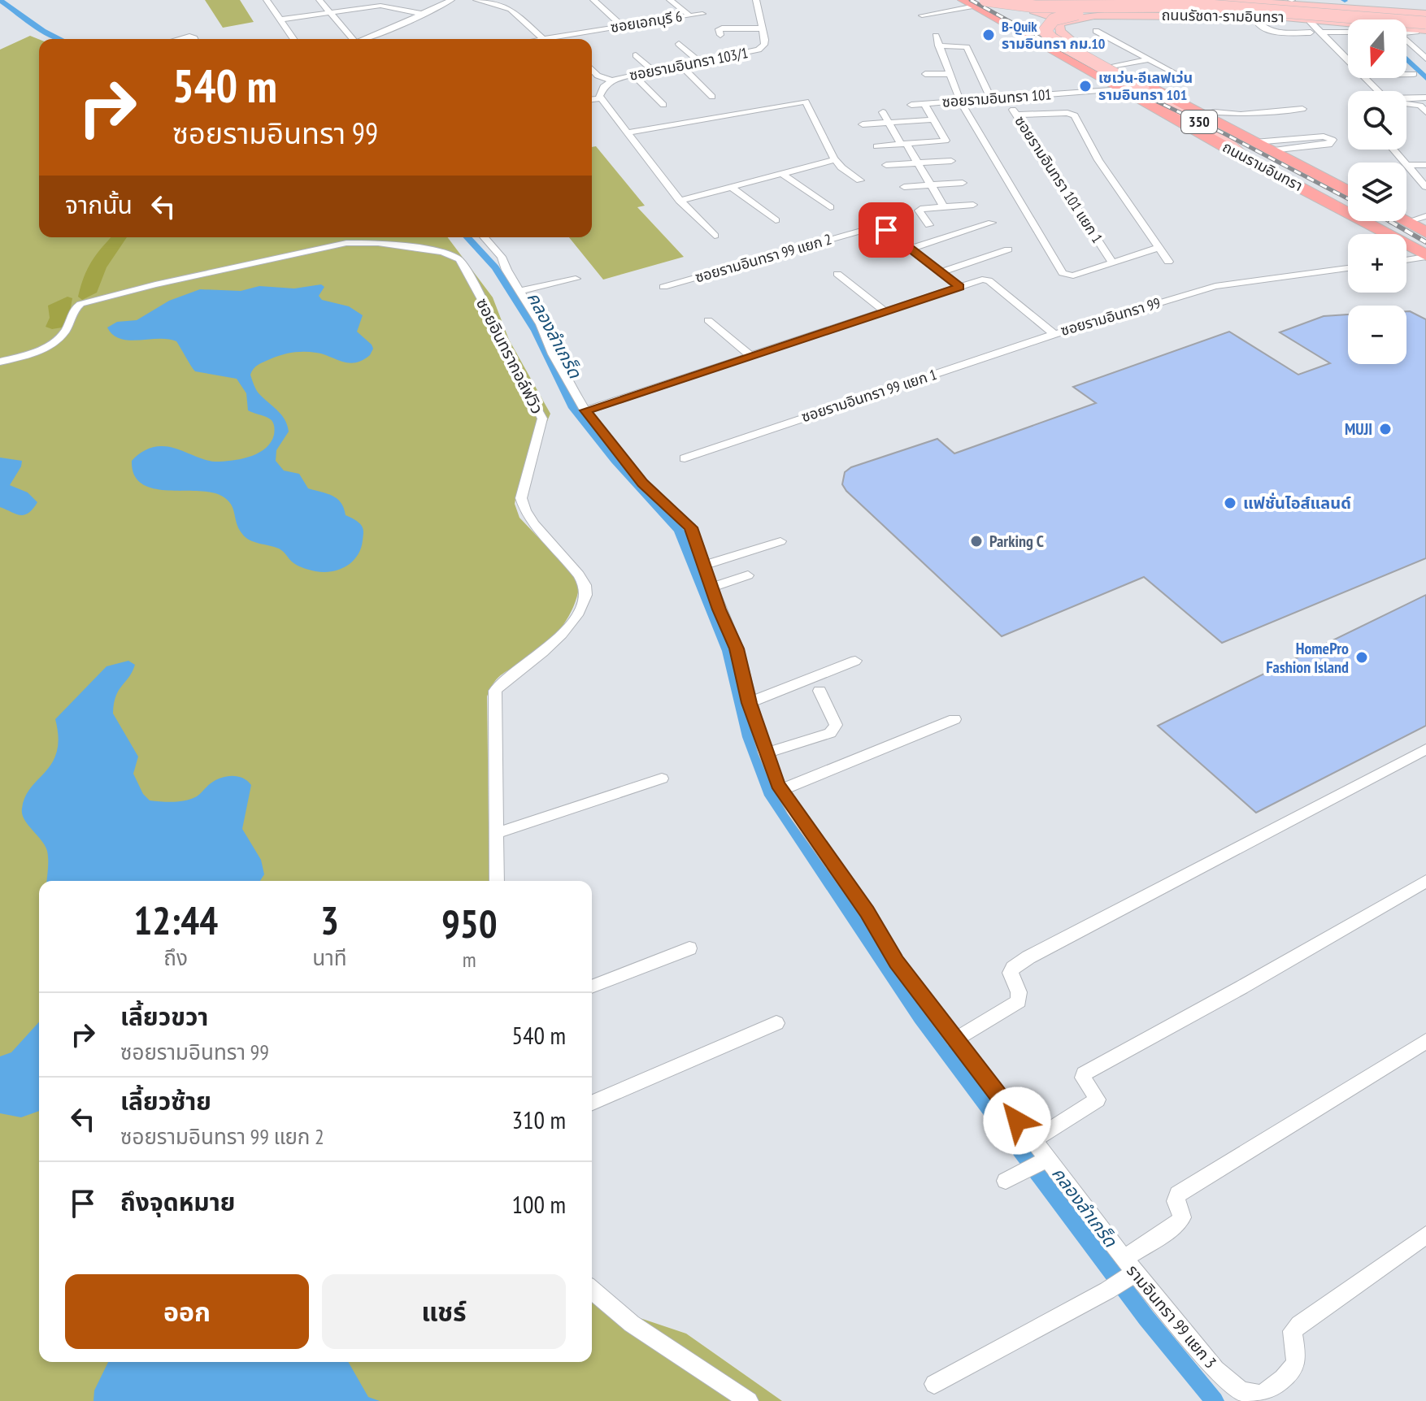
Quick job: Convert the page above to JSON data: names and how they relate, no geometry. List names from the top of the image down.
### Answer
{
  "streets": {
    "highway": ["ถนนรามอินทรา"],
    "main road": ["ถนนรัชดา-รามอินทรา", "350"],
    "street": [
      "ซอยเอกบุรี 6",
      "ซอยรามอินทรา 103/1",
      "ซอยรามอินทรา 101",
      "ซอยรามอินทรา 101 แยก 1",
      "ซอยรามอินทรา 99 แยก 2",
      "ซอยรามอินทรา 99",
      "ซอยอินทรากอล์ฟวิว",
      "ซอยรามอินทรา 99 แยก 1",
      "รามอินทรา 99 แยก 3"
    ]
  },
  "crossings": [
    ["ถนนรัชดา-รามอินทรา", "ถนนรามอินทรา"],
    ["ซอยรามอินทรา 101", "ถนนรามอินทรา"],
    ["ซอยรามอินทรา 101", "ซอยรามอินทรา 101 แยก 1"],
    ["ซอยรามอินทรา 99 แยก 2", "ซอยรามอินทรา 99"],
    ["ซอยรามอินทรา 99", "ซอยรามอินทรา 99 แยก 1"],
    ["ซอยรามอินทรา 99", "รามอินทรา 99 แยก 3"]
  ],
  "water": ["คลองลำเกร็ด"],
  "places": [
    "B-Quik รามอินทรา กม.10",
    "เซเว่น-อีเลฟเว่น รามอินทรา 101",
    "MUJI",
    "แฟชั่นไอส์แลนด์",
    "Parking C",
    "HomePro Fashion Island"
  ],
  "north": "bottom",
  "page": {
    "map_buttons": ["+", "−"],
    "turn": ["540 m", "ซอยรามอินทรา 99"],
    "then": "จากนั้น",
    "eta": [
      "12:44",
      "ถึง",
      "3",
      "นาที",
      "950",
      "m"
    ],
    "list": [
      {
        "name": "เลี้ยวขวา",
        "note": "ซอยรามอินทรา 99",
        "value": "540 m"
      },
      {
        "name": "เลี้ยวซ้าย",
        "note": "ซอยรามอินทรา 99 แยก 2",
        "value": "310 m"
      },
      {
        "name": "ถึงจุดหมาย",
        "value": "100 m"
      }
    ],
    "buttons": ["ออก", "แชร์"]
  }
}
